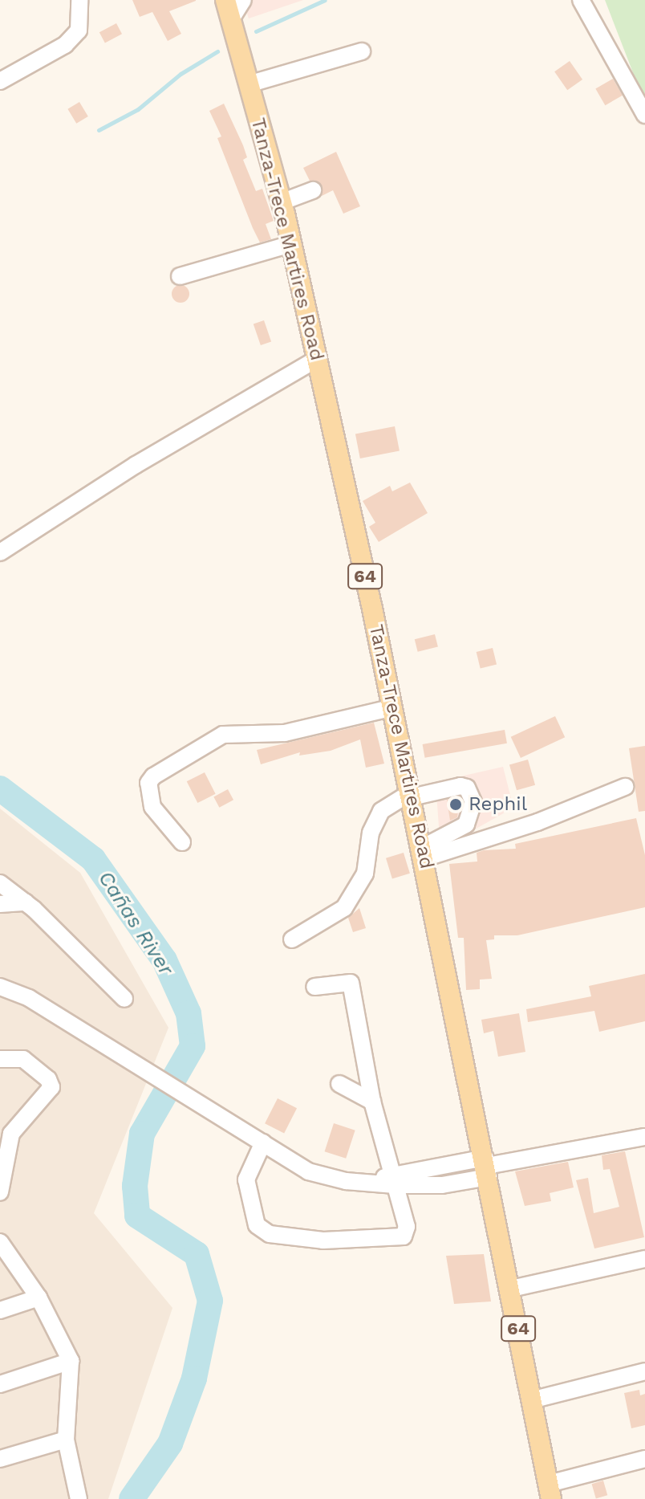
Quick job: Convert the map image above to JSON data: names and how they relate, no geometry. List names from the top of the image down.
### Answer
{
  "streets": {
    "main road": ["Tanza-Trece Martires Road", "64"]
  },
  "water": ["Cañas River"],
  "places": ["Rephil"]
}
